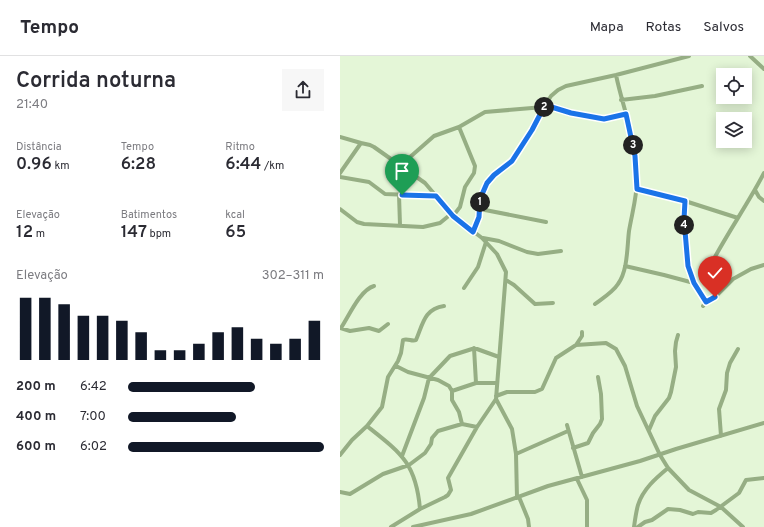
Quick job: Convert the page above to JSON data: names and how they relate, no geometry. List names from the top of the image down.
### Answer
{
  "page": {
    "header": "Tempo",
    "nav": ["Mapa", "Rotas", "Salvos"],
    "heading": ["Corrida noturna", "21:40"],
    "pins": [
      "2",
      "3",
      "1",
      "4"
    ],
    "stats": [
      ["Distância", "0.96 km"],
      ["Tempo", "6:28"],
      ["Ritmo", "6:44 /km"],
      ["Elevação", "12 m"],
      ["Batimentos", "147 bpm"],
      ["kcal", "65"]
    ],
    "chart": ["Elevação", "302–311 m"],
    "list": [
      {
        "name": "200 m",
        "note": "6:42"
      },
      {
        "name": "400 m",
        "note": "7:00"
      },
      {
        "name": "600 m",
        "note": "6:02"
      }
    ]
  }
}
